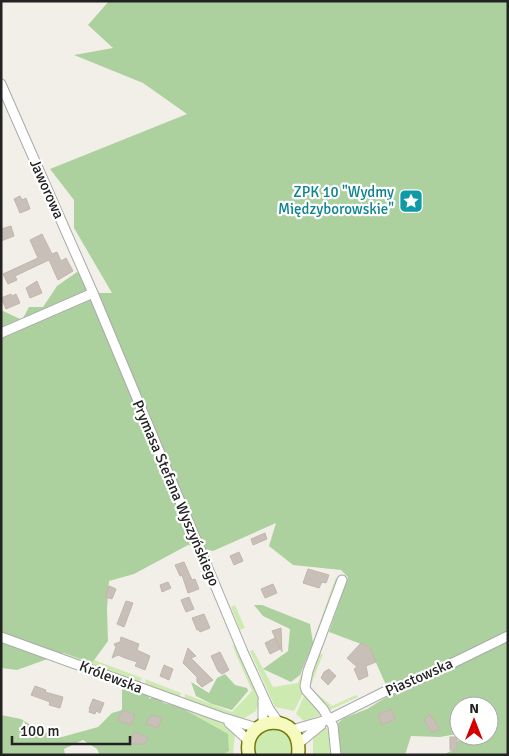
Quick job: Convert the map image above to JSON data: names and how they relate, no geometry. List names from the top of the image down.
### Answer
{
  "streets": {
    "street": [
      "Jaworowa",
      "Prymasa Stefana Wyszyńskiego",
      "Królewska",
      "Piastowska"
    ]
  },
  "crossings": [
    ["Jaworowa", "Prymasa Stefana Wyszyńskiego"],
    ["Prymasa Stefana Wyszyńskiego", "Królewska"]
  ],
  "places": {
    "place": ["ZPK 10 \"Wydmy Międzyborowskie\""]
  },
  "scale_bar": "100 m",
  "north": "top"
}
